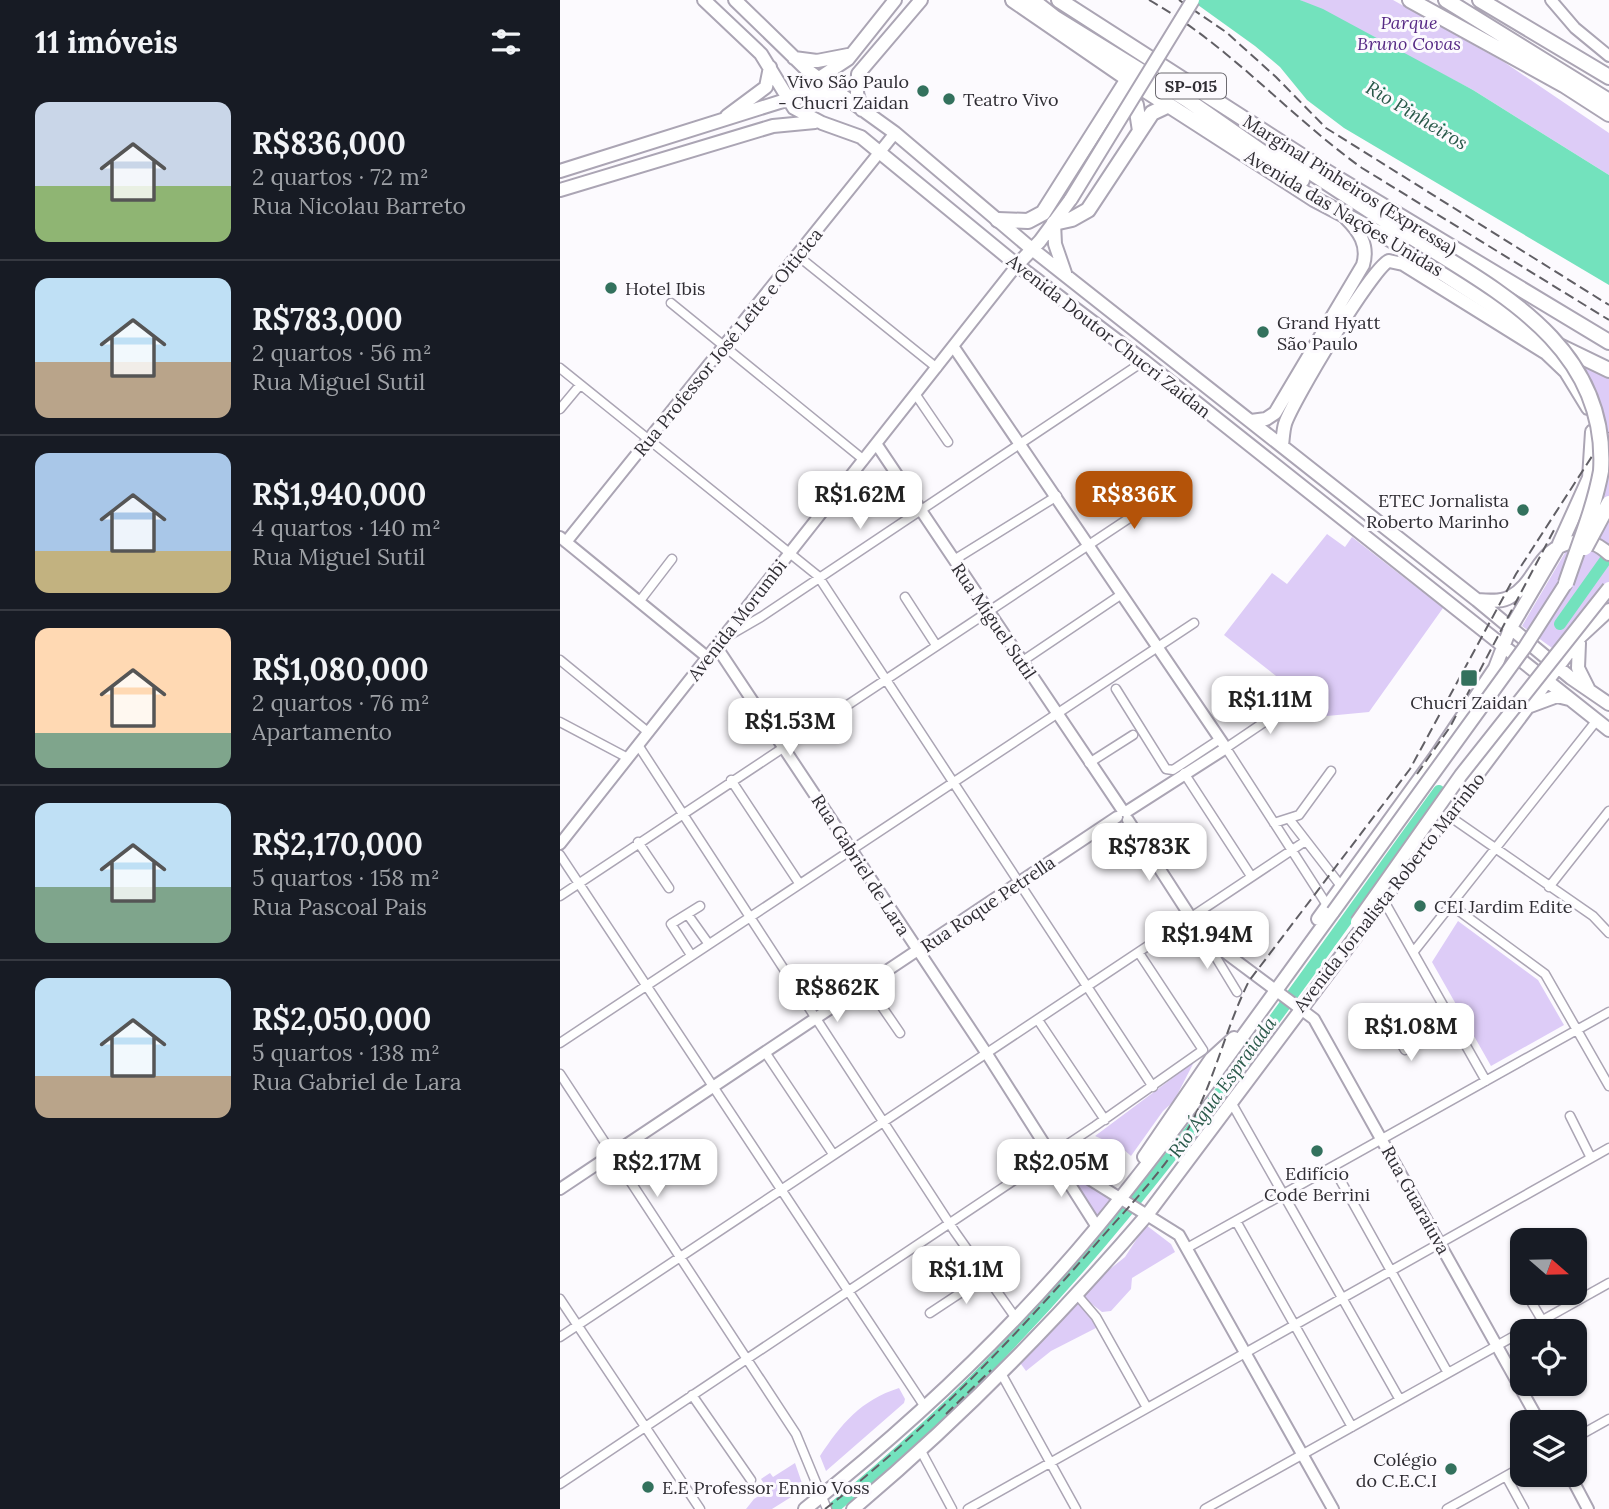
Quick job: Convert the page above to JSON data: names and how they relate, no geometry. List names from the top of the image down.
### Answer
{
  "streets": {
    "highway": ["SP-015", "Marginal Pinheiros (Expressa)", "Avenida das Nações Unidas"],
    "main road": ["Avenida Doutor Chucri Zaidan", "Avenida Morumbi", "Avenida Jornalista Roberto Marinho"],
    "street": [
      "Rua Professor José Leite e Oiticica",
      "Rua Miguel Sutil",
      "Rua Gabriel de Lara",
      "Rua Roque Petrella",
      "Rua Guaraíuva"
    ]
  },
  "crossings": [
    ["Avenida Doutor Chucri Zaidan", "Rua Professor José Leite e Oiticica"],
    ["Avenida Doutor Chucri Zaidan", "Avenida Morumbi"],
    ["Avenida Doutor Chucri Zaidan", "Avenida Jornalista Roberto Marinho"],
    ["Avenida Morumbi", "Rua Miguel Sutil"],
    ["Avenida Morumbi", "Rua Gabriel de Lara"],
    ["Rua Miguel Sutil", "Avenida Jornalista Roberto Marinho"],
    ["Rua Miguel Sutil", "Rua Roque Petrella"],
    ["Rua Miguel Sutil", "Rua Guaraíuva"],
    ["Rua Gabriel de Lara", "Avenida Jornalista Roberto Marinho"],
    ["Rua Gabriel de Lara", "Rua Roque Petrella"],
    ["Avenida Jornalista Roberto Marinho", "Rua Guaraíuva"]
  ],
  "water": ["Rio Pinheiros", "Rio Água Espraiada"],
  "parks": ["Parque Bruno Covas"],
  "places": {
    "other": [
      "Vivo São Paulo - Chucri Zaidan",
      "Teatro Vivo",
      "Hotel Ibis",
      "Grand Hyatt São Paulo",
      "ETEC Jornalista Roberto Marinho",
      "CEI Jardim Edite",
      "Edifício Code Berrini",
      "Colégio do C.E.C.I",
      "E.E Professor Ennio Voss"
    ],
    "transit": ["Chucri Zaidan"]
  },
  "north": "right",
  "page": {
    "heading": "11 imóveis",
    "list": [
      {
        "name": "R$836,000",
        "note": "2 quartos · 72 m² · Rua Nicolau Barreto"
      },
      {
        "name": "R$783,000",
        "note": "2 quartos · 56 m² · Rua Miguel Sutil"
      },
      {
        "name": "R$1,940,000",
        "note": "4 quartos · 140 m² · Rua Miguel Sutil"
      },
      {
        "name": "R$1,080,000",
        "note": "2 quartos · 76 m² · Apartamento"
      },
      {
        "name": "R$2,170,000",
        "note": "5 quartos · 158 m² · Rua Pascoal Pais"
      },
      {
        "name": "R$2,050,000",
        "note": "5 quartos · 138 m² · Rua Gabriel de Lara"
      }
    ],
    "price": [
      "R$1.62M",
      "R$836K",
      "R$1.11M",
      "R$1.53M",
      "R$783K",
      "R$1.94M",
      "R$862K",
      "R$1.08M",
      "R$2.17M",
      "R$2.05M",
      "R$1.1M"
    ]
  }
}
